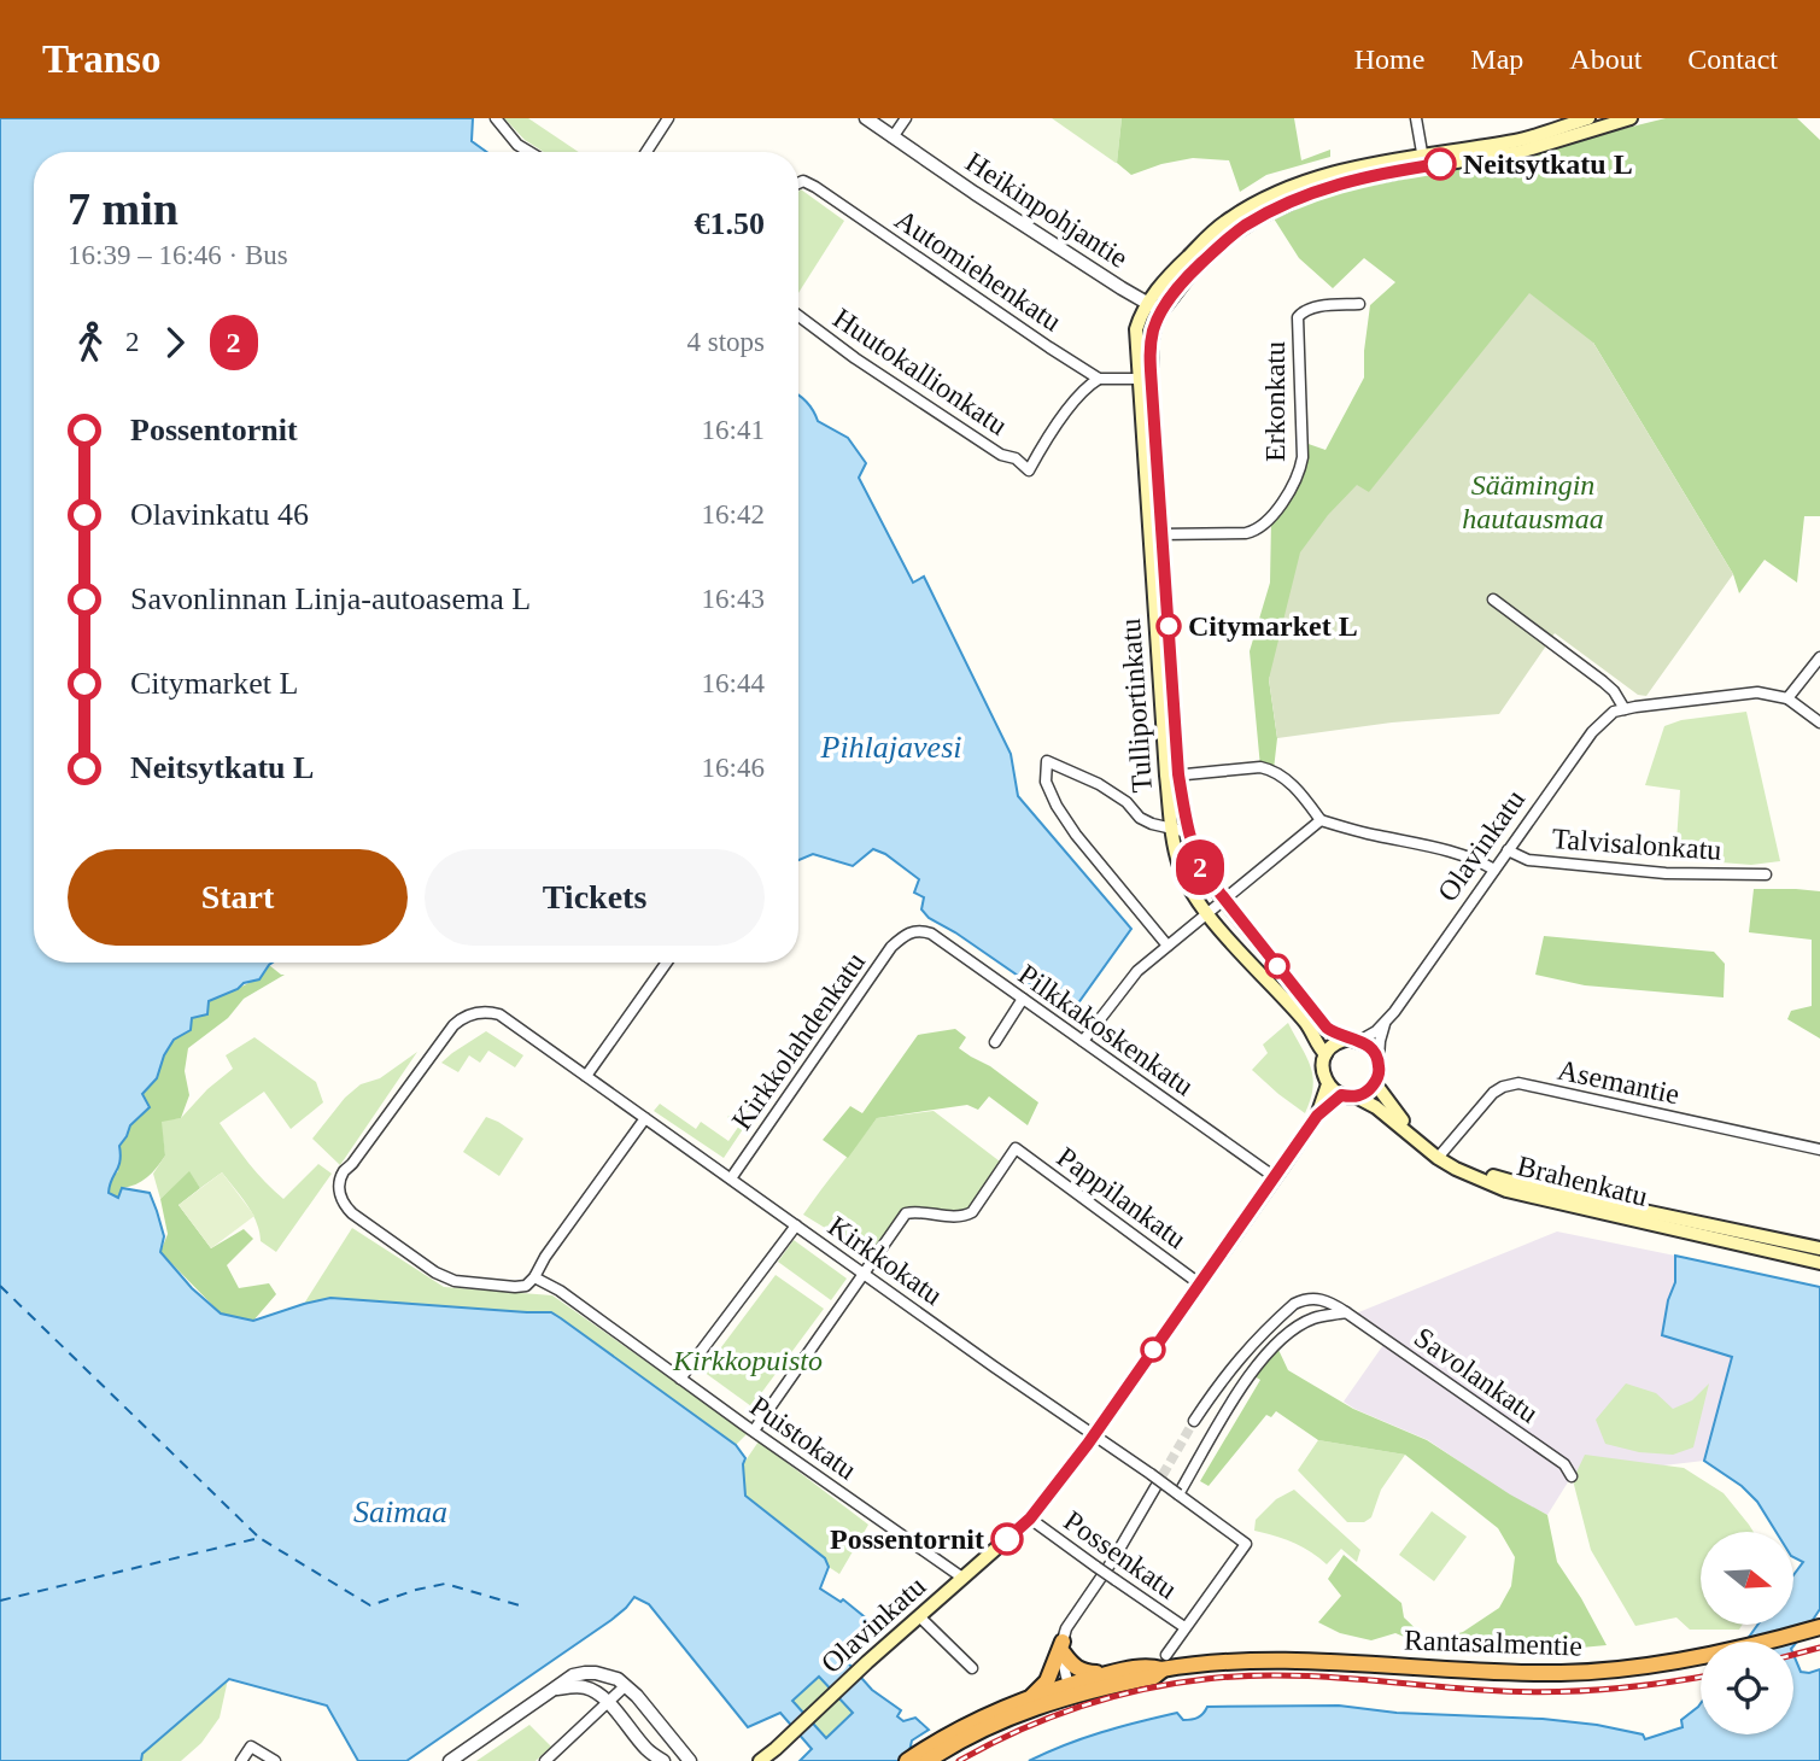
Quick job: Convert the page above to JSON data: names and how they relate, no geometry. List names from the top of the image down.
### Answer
{
  "streets": {
    "highway": ["Rantasalmentie"],
    "main road": ["Tulliportinkatu", "Olavinkatu", "Brahenkatu"],
    "street": [
      "Heikinpohjantie",
      "Automiehenkatu",
      "Huutokallionkatu",
      "Erkonkatu",
      "Talvisalonkatu",
      "Pilkkakoskenkatu",
      "Kirkkolahdenkatu",
      "Asemantie",
      "Pappilankatu",
      "Kirkkokatu",
      "Savolankatu",
      "Puistokatu",
      "Possenkatu"
    ]
  },
  "crossings": [
    ["Heikinpohjantie", "Tulliportinkatu"],
    ["Automiehenkatu", "Huutokallionkatu"],
    ["Erkonkatu", "Tulliportinkatu"],
    ["Tulliportinkatu", "Olavinkatu"],
    ["Tulliportinkatu", "Brahenkatu"],
    ["Talvisalonkatu", "Olavinkatu"],
    ["Olavinkatu", "Pilkkakoskenkatu"],
    ["Olavinkatu", "Brahenkatu"],
    ["Olavinkatu", "Pappilankatu"],
    ["Olavinkatu", "Kirkkokatu"],
    ["Olavinkatu", "Puistokatu"],
    ["Olavinkatu", "Possenkatu"],
    ["Pilkkakoskenkatu", "Kirkkolahdenkatu"],
    ["Kirkkolahdenkatu", "Kirkkokatu"],
    ["Asemantie", "Brahenkatu"],
    ["Pappilankatu", "Kirkkokatu"],
    ["Kirkkokatu", "Puistokatu"],
    ["Kirkkokatu", "Possenkatu"]
  ],
  "water": ["Pihlajavesi", "Saimaa"],
  "parks": ["Säämingin hautausmaa", "Kirkkopuisto"],
  "places": ["Neitsytkatu L", "Citymarket L", "Possentornit"],
  "lines": ["bus line 2"],
  "north": "right",
  "page": {
    "header": "Transo",
    "nav": [
      "Home",
      "Map",
      "About",
      "Contact"
    ],
    "on_map": "2",
    "heading": ["7 min", "16:39 – 16:46 · Bus", "€1.50"],
    "legs": ["2", "2", "4 stops"],
    "list": [
      {
        "name": "Possentornit",
        "value": "16:41"
      },
      {
        "name": "Olavinkatu 46",
        "value": "16:42"
      },
      {
        "name": "Savonlinnan Linja-autoasema L",
        "value": "16:43"
      },
      {
        "name": "Citymarket L",
        "value": "16:44"
      },
      {
        "name": "Neitsytkatu L",
        "value": "16:46"
      }
    ],
    "buttons": ["Start", "Tickets"]
  }
}
